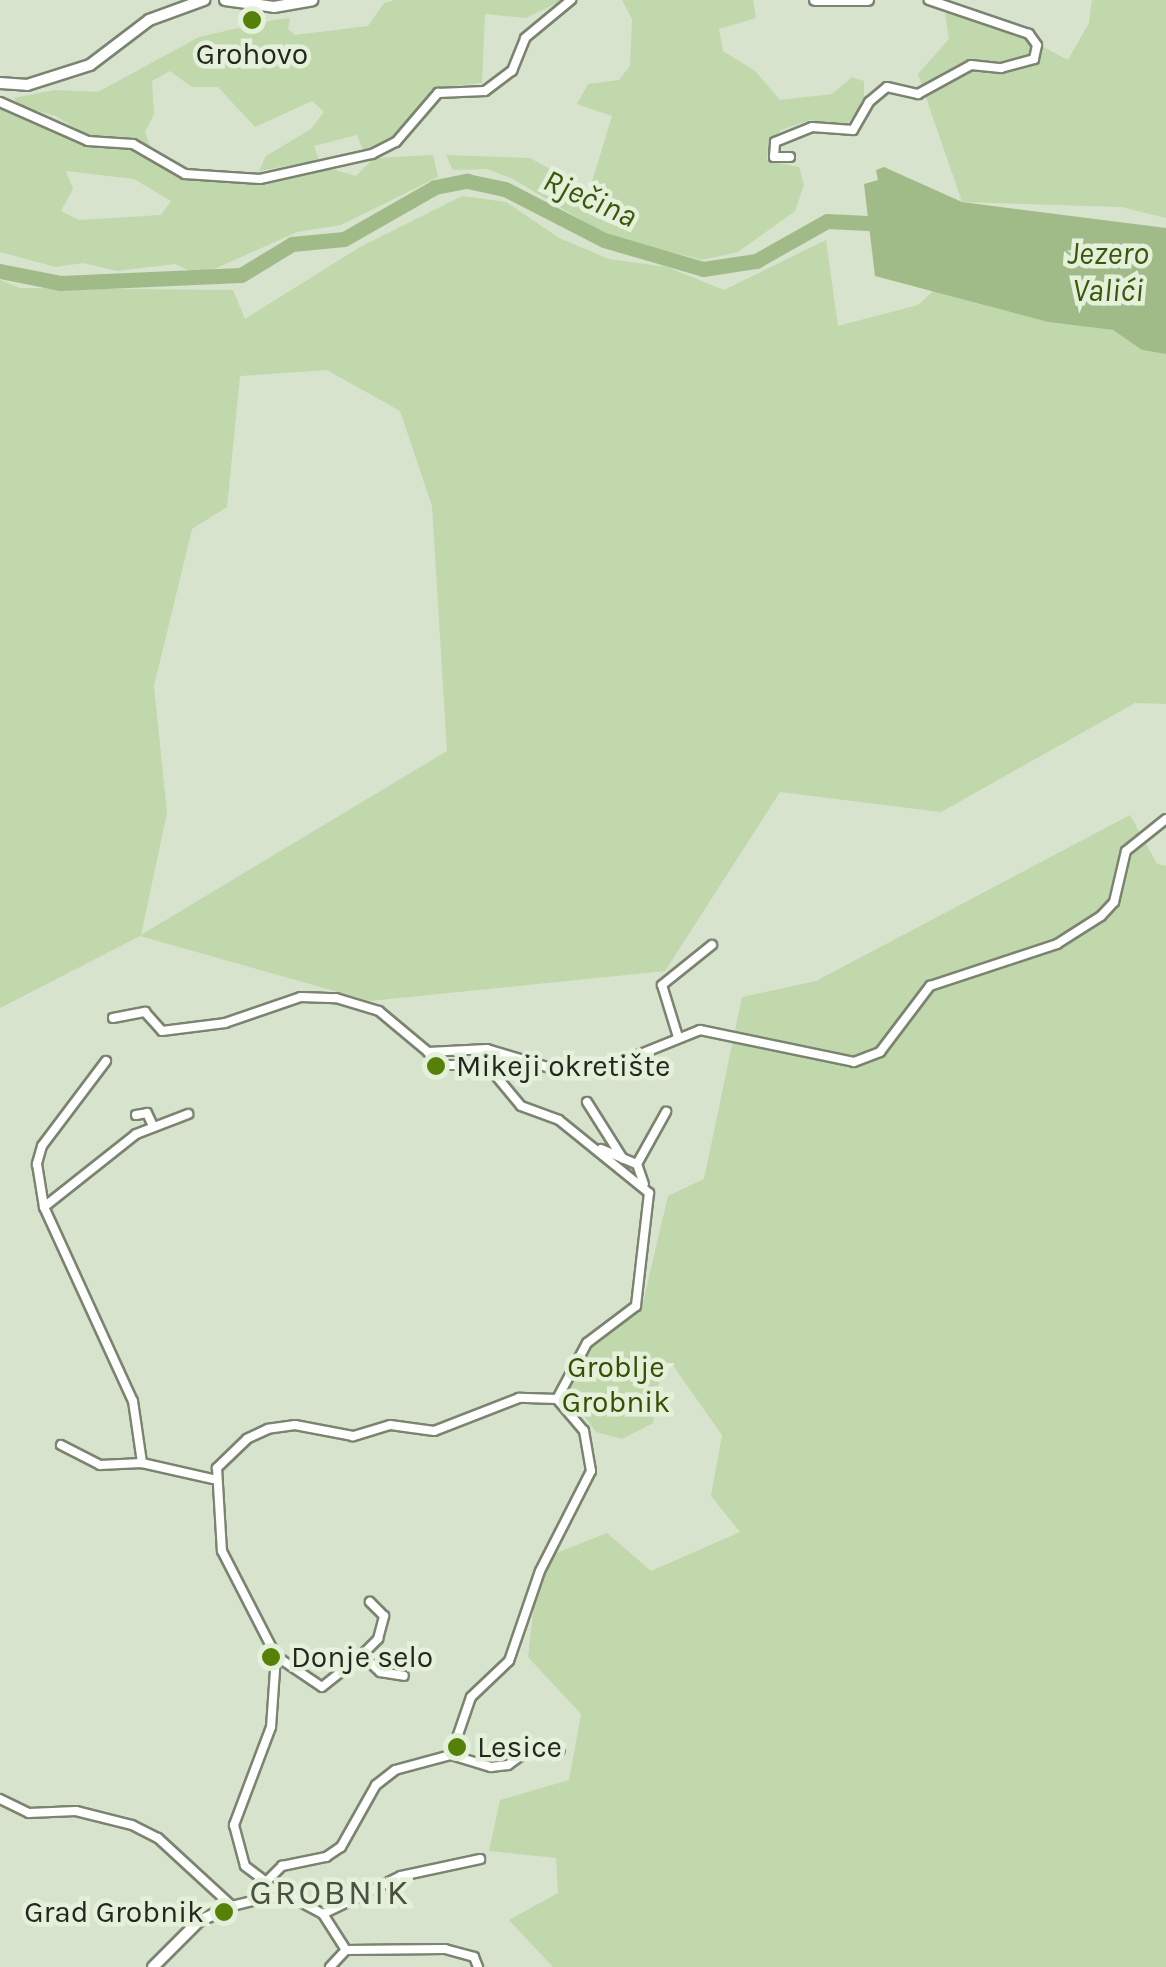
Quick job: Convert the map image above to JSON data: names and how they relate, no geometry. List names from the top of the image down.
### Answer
{
  "districts": ["GROBNIK"],
  "water": ["Rječina", "Jezero Valići"],
  "parks": ["Groblje Grobnik"],
  "places": [
    "Grohovo",
    "Mikeji okretište",
    "Donje selo",
    "Lesice",
    "Grad Grobnik"
  ]
}
